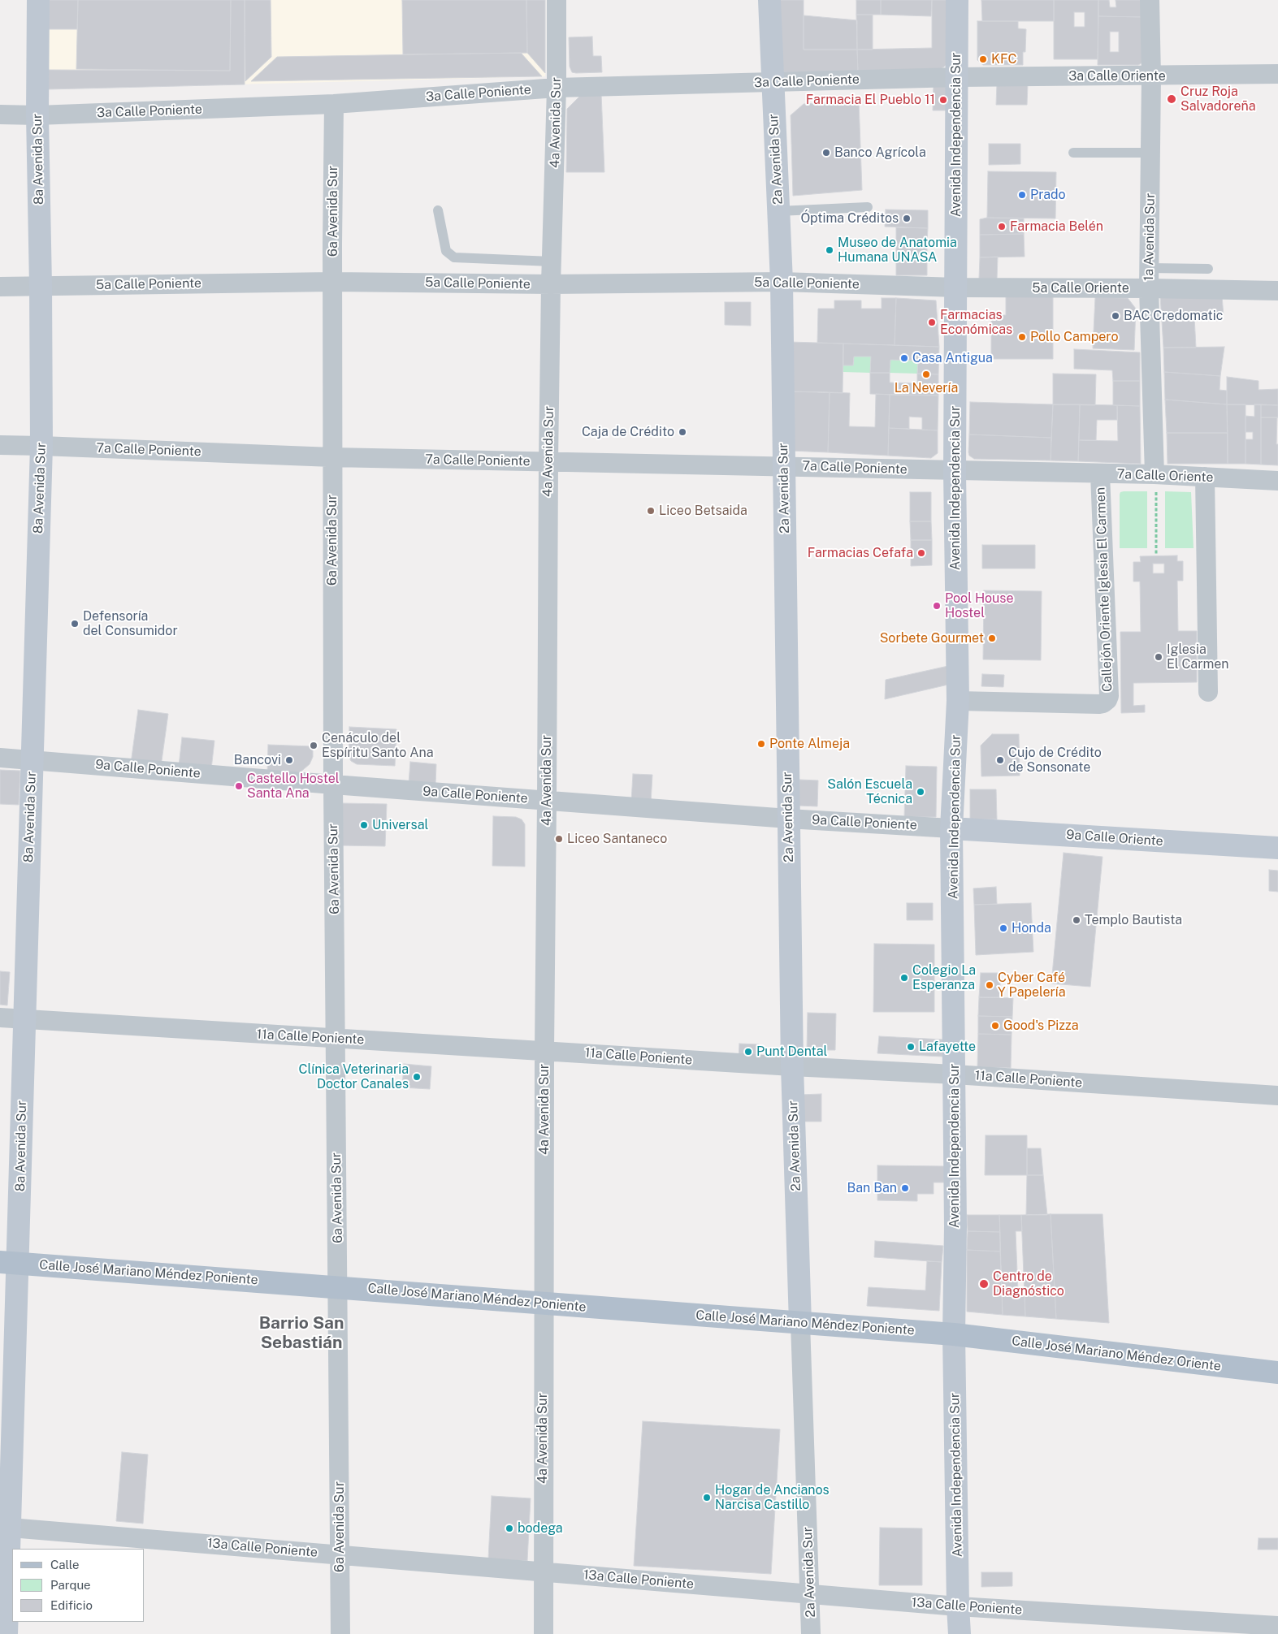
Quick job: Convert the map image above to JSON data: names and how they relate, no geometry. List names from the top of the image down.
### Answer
{
  "streets": {
    "main road": [
      "Avenida Independencia Sur",
      "8a Avenida Sur",
      "2a Avenida Sur",
      "9a Calle Oriente",
      "Calle José Mariano Méndez Poniente",
      "Calle José Mariano Méndez Oriente"
    ],
    "street": [
      "3a Calle Oriente",
      "3a Calle Poniente",
      "4a Avenida Sur",
      "6a Avenida Sur",
      "1a Avenida Sur",
      "5a Calle Poniente",
      "5a Calle Oriente",
      "7a Calle Poniente",
      "7a Calle Oriente",
      "Callejón Oriente Iglesia El Carmen",
      "9a Calle Poniente",
      "11a Calle Poniente",
      "13a Calle Poniente"
    ]
  },
  "crossings": [
    ["3a Calle Oriente", "3a Calle Poniente"],
    ["3a Calle Oriente", "Avenida Independencia Sur"],
    ["3a Calle Oriente", "1a Avenida Sur"],
    ["3a Calle Poniente", "4a Avenida Sur"],
    ["3a Calle Poniente", "Avenida Independencia Sur"],
    ["3a Calle Poniente", "8a Avenida Sur"],
    ["3a Calle Poniente", "2a Avenida Sur"],
    ["3a Calle Poniente", "6a Avenida Sur"],
    ["4a Avenida Sur", "5a Calle Poniente"],
    ["4a Avenida Sur", "7a Calle Poniente"],
    ["4a Avenida Sur", "9a Calle Poniente"],
    ["4a Avenida Sur", "11a Calle Poniente"],
    ["4a Avenida Sur", "Calle José Mariano Méndez Poniente"],
    ["4a Avenida Sur", "13a Calle Poniente"],
    ["Avenida Independencia Sur", "5a Calle Poniente"],
    ["Avenida Independencia Sur", "5a Calle Oriente"],
    ["Avenida Independencia Sur", "7a Calle Poniente"],
    ["Avenida Independencia Sur", "7a Calle Oriente"],
    ["Avenida Independencia Sur", "Callejón Oriente Iglesia El Carmen"],
    ["Avenida Independencia Sur", "9a Calle Poniente"],
    ["Avenida Independencia Sur", "9a Calle Oriente"],
    ["Avenida Independencia Sur", "11a Calle Poniente"],
    ["Avenida Independencia Sur", "Calle José Mariano Méndez Poniente"],
    ["Avenida Independencia Sur", "Calle José Mariano Méndez Oriente"],
    ["Avenida Independencia Sur", "13a Calle Poniente"],
    ["8a Avenida Sur", "5a Calle Poniente"],
    ["8a Avenida Sur", "7a Calle Poniente"],
    ["8a Avenida Sur", "9a Calle Poniente"],
    ["8a Avenida Sur", "11a Calle Poniente"],
    ["8a Avenida Sur", "Calle José Mariano Méndez Poniente"],
    ["8a Avenida Sur", "13a Calle Poniente"],
    ["2a Avenida Sur", "5a Calle Poniente"],
    ["2a Avenida Sur", "7a Calle Poniente"],
    ["2a Avenida Sur", "9a Calle Poniente"],
    ["2a Avenida Sur", "11a Calle Poniente"],
    ["2a Avenida Sur", "Calle José Mariano Méndez Poniente"],
    ["2a Avenida Sur", "13a Calle Poniente"],
    ["6a Avenida Sur", "5a Calle Poniente"],
    ["6a Avenida Sur", "7a Calle Poniente"],
    ["6a Avenida Sur", "9a Calle Poniente"],
    ["6a Avenida Sur", "11a Calle Poniente"],
    ["6a Avenida Sur", "Calle José Mariano Méndez Poniente"],
    ["6a Avenida Sur", "13a Calle Poniente"],
    ["1a Avenida Sur", "5a Calle Oriente"],
    ["1a Avenida Sur", "7a Calle Oriente"],
    ["5a Calle Poniente", "5a Calle Oriente"],
    ["7a Calle Poniente", "7a Calle Oriente"],
    ["7a Calle Oriente", "Callejón Oriente Iglesia El Carmen"],
    ["9a Calle Poniente", "9a Calle Oriente"],
    ["Calle José Mariano Méndez Poniente", "Calle José Mariano Méndez Oriente"]
  ],
  "districts": ["Barrio San Sebastián"],
  "places": [
    "KFC",
    "Cruz Roja Salvadoreña",
    "Farmacia El Pueblo 11",
    "Banco Agrícola",
    "Prado",
    "Óptima Créditos",
    "Farmacia Belén",
    "Museo de Anatomia Humana UNASA",
    "BAC Credomatic",
    "Farmacias Económicas",
    "Pollo Campero",
    "Casa Antigua",
    "La Nevería",
    "Caja de Crédito",
    "Liceo Betsaida",
    "Farmacias Cefafa",
    "Pool House Hostel",
    "Defensoría del Consumidor",
    "Sorbete Gourmet",
    "Iglesia El Carmen",
    "Ponte Almeja",
    "Cenáculo del Espíritu Santo Ana",
    "Bancovi",
    "Cujo de Crédito de Sonsonate",
    "Castello Hostel Santa Ana",
    "Salón Escuela Técnica",
    "Universal",
    "Liceo Santaneco",
    "Templo Bautista",
    "Honda",
    "Colegio La Esperanza",
    "Cyber Café Y Papelería",
    "Good's Pizza",
    "Lafayette",
    "Punt Dental",
    "Clínica Veterinaria Doctor Canales",
    "Ban Ban",
    "Centro de Diagnóstico",
    "Hogar de Ancianos Narcisa Castillo",
    "bodega"
  ],
  "legend": ["Calle", "Parque", "Edificio"]
}
